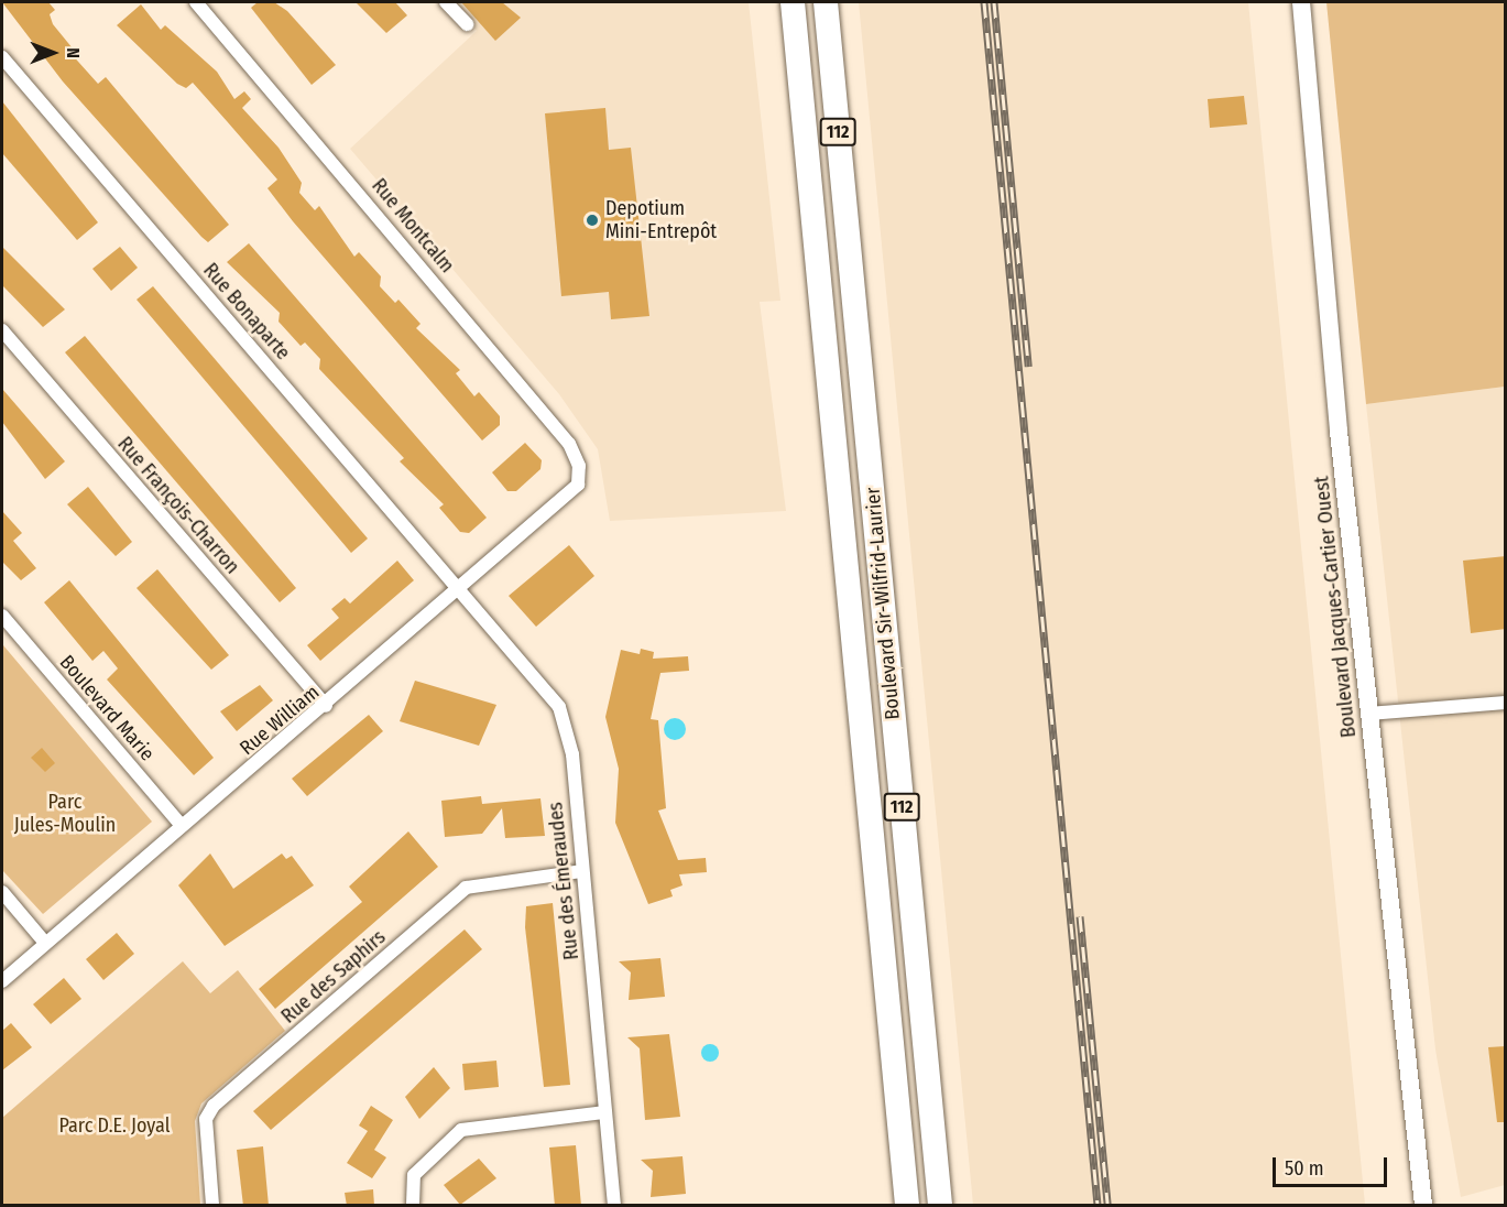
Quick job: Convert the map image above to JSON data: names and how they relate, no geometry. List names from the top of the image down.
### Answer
{
  "streets": {
    "highway": ["112", "Boulevard Sir-Wilfrid-Laurier"],
    "main road": ["Boulevard Jacques-Cartier Ouest"],
    "street": [
      "Rue Montcalm",
      "Rue Bonaparte",
      "Rue François-Charron",
      "Boulevard Marie",
      "Rue William",
      "Rue des Émeraudes",
      "Rue des Saphirs"
    ]
  },
  "crossings": [
    ["Rue Montcalm", "Rue William"],
    ["Rue Bonaparte", "Rue William"],
    ["Rue Bonaparte", "Rue des Émeraudes"],
    ["Rue François-Charron", "Rue William"],
    ["Boulevard Marie", "Rue William"],
    ["Rue William", "Rue des Émeraudes"],
    ["Rue des Émeraudes", "Rue des Saphirs"]
  ],
  "parks": ["Parc Jules-Moulin", "Parc D.E. Joyal"],
  "places": ["Depotium Mini-Entrepôt"],
  "scale_bar": "50 m",
  "north": "right"
}
